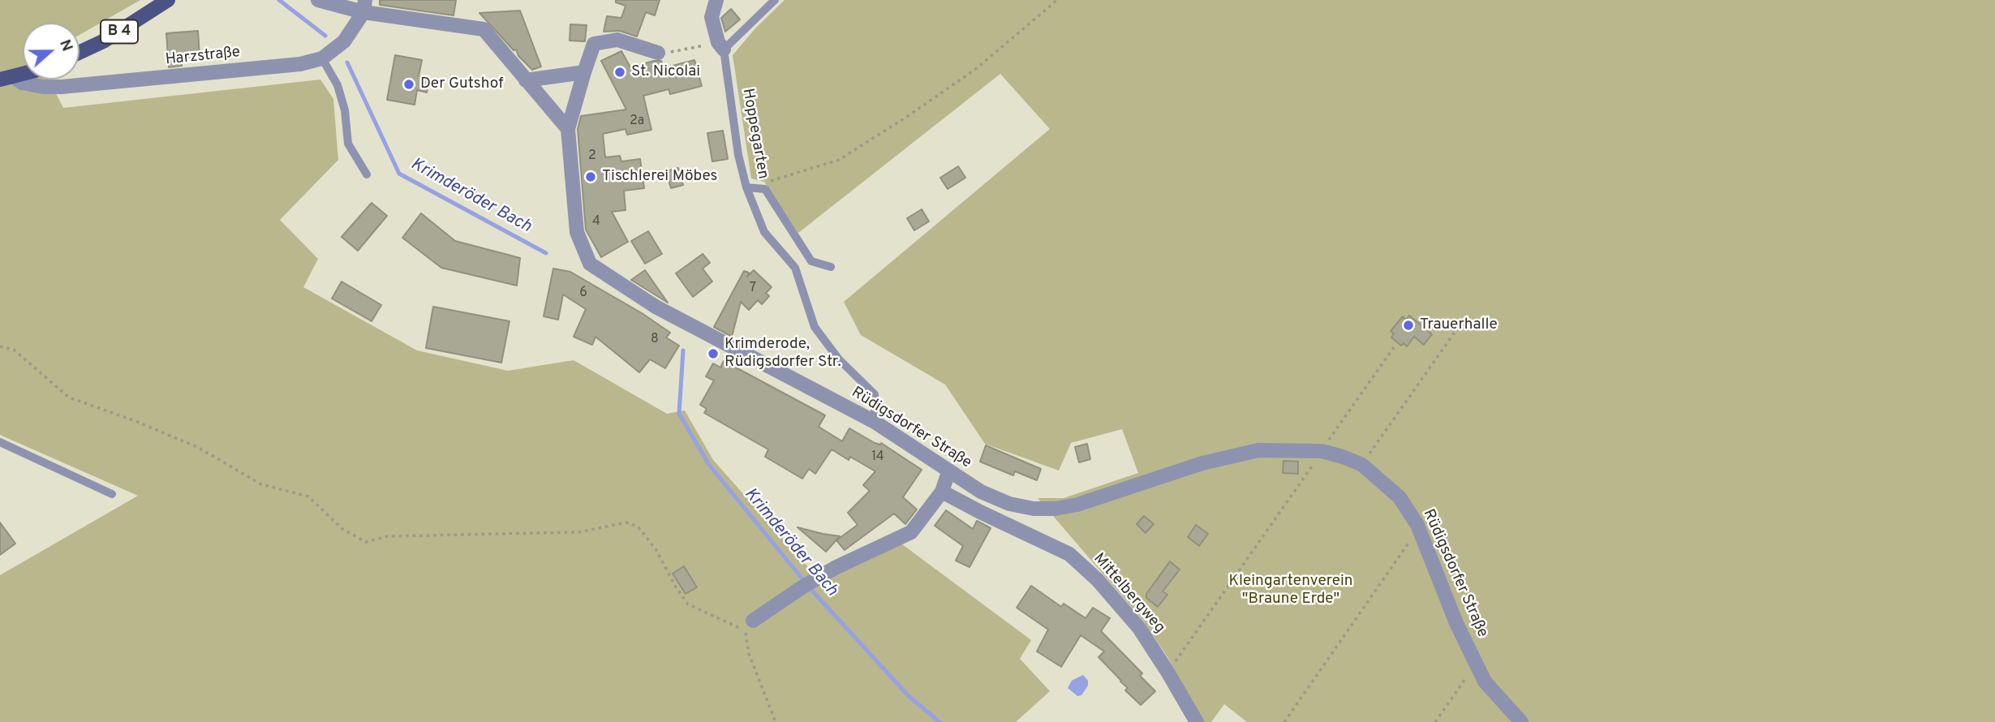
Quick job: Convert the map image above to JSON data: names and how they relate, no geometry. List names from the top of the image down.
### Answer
{
  "streets": {
    "main road": ["B 4", "Harzstraße"],
    "street": ["Hoppegarten", "Rüdigsdorfer Straße", "Mittelbergweg"]
  },
  "crossings": [
    ["Hoppegarten", "Rüdigsdorfer Straße"]
  ],
  "water": ["Krimderöder Bach"],
  "parks": ["Kleingartenverein \"Braune Erde\""],
  "places": [
    "St. Nicolai",
    "Der Gutshof",
    "Tischlerei Möbes",
    "Trauerhalle",
    "Krimderode, Rüdigsdorfer Str."
  ],
  "house_numbers": [
    "2a",
    "2",
    "4",
    "7",
    "6",
    "8",
    "14"
  ],
  "north": "right"
}
